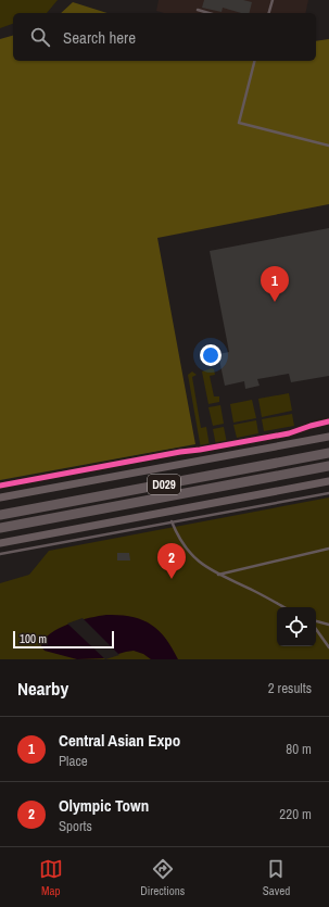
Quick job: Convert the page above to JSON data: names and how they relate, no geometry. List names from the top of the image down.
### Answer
{
  "streets": {
    "highway": ["D029"]
  },
  "scale_bar": "100 m",
  "page": {
    "search": "Search here",
    "pins": ["1", "2"],
    "scale": "100 m",
    "heading": ["Nearby", "2 results"],
    "list": [
      {
        "mark": "1",
        "name": "Central Asian Expo",
        "note": "Place",
        "value": "80 m"
      },
      {
        "mark": "2",
        "name": "Olympic Town",
        "note": "Sports",
        "value": "220 m"
      }
    ],
    "nav": ["Map", "Directions", "Saved"]
  }
}
